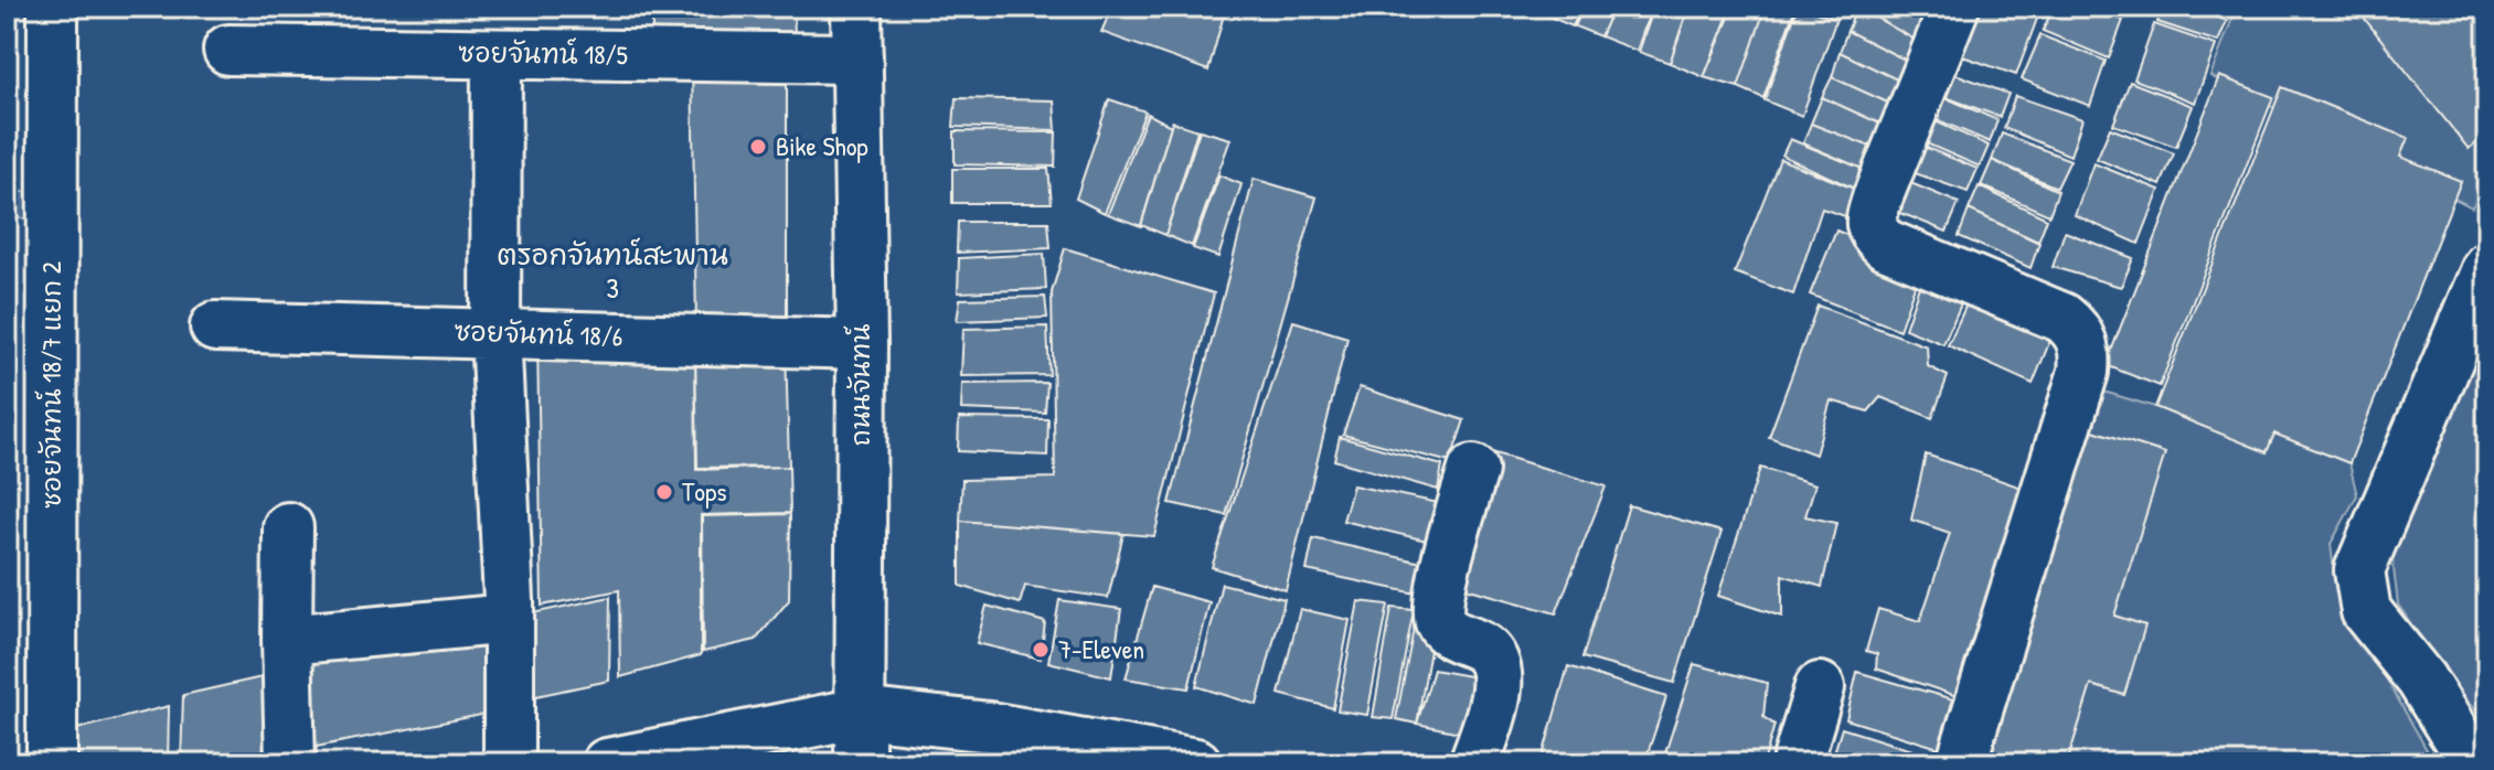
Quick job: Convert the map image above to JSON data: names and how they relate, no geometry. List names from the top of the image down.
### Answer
{
  "streets": {
    "street": [
      "ซอยจันทน์ 18/5",
      "ซอยจันทน์ 18/6",
      "ซอยจันทน์ 18/7 แยก 2",
      "ถนนจันทน์"
    ]
  },
  "crossings": [
    ["ซอยจันทน์ 18/5", "ถนนจันทน์"],
    ["ซอยจันทน์ 18/6", "ถนนจันทน์"]
  ],
  "districts": ["ตรอกจันทน์สะพาน 3"],
  "places": ["Bike Shop", "Tops", "7-Eleven"]
}
